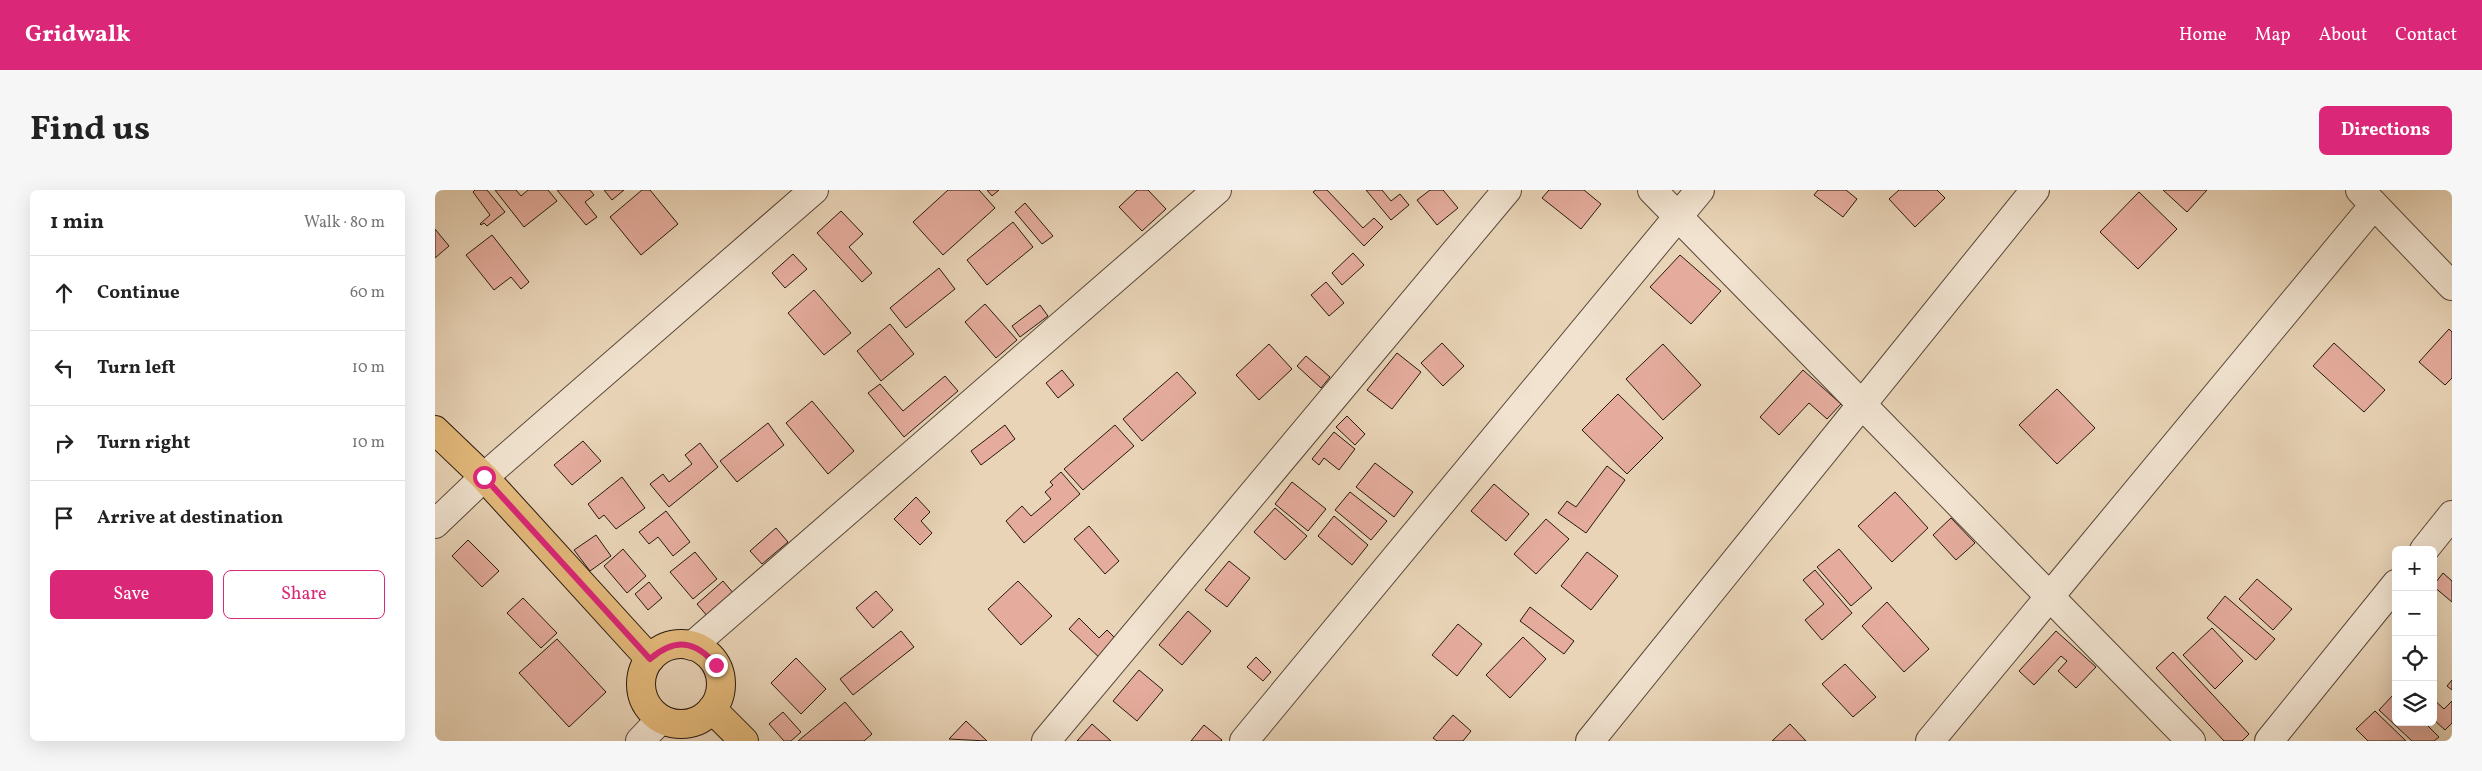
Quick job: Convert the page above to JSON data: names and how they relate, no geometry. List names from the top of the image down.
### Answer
{
  "page": {
    "header": "Gridwalk",
    "nav": [
      "Home",
      "Map",
      "About",
      "Contact"
    ],
    "title": "Find us",
    "buttons": [
      "Directions",
      ["Save", "Share"]
    ],
    "heading": ["1 min", "Walk · 80 m"],
    "list": [
      ["Continue", "60 m"],
      ["Turn left", "10 m"],
      ["Turn right", "10 m"],
      "Arrive at destination"
    ],
    "map_buttons": ["+", "−"]
  }
}
